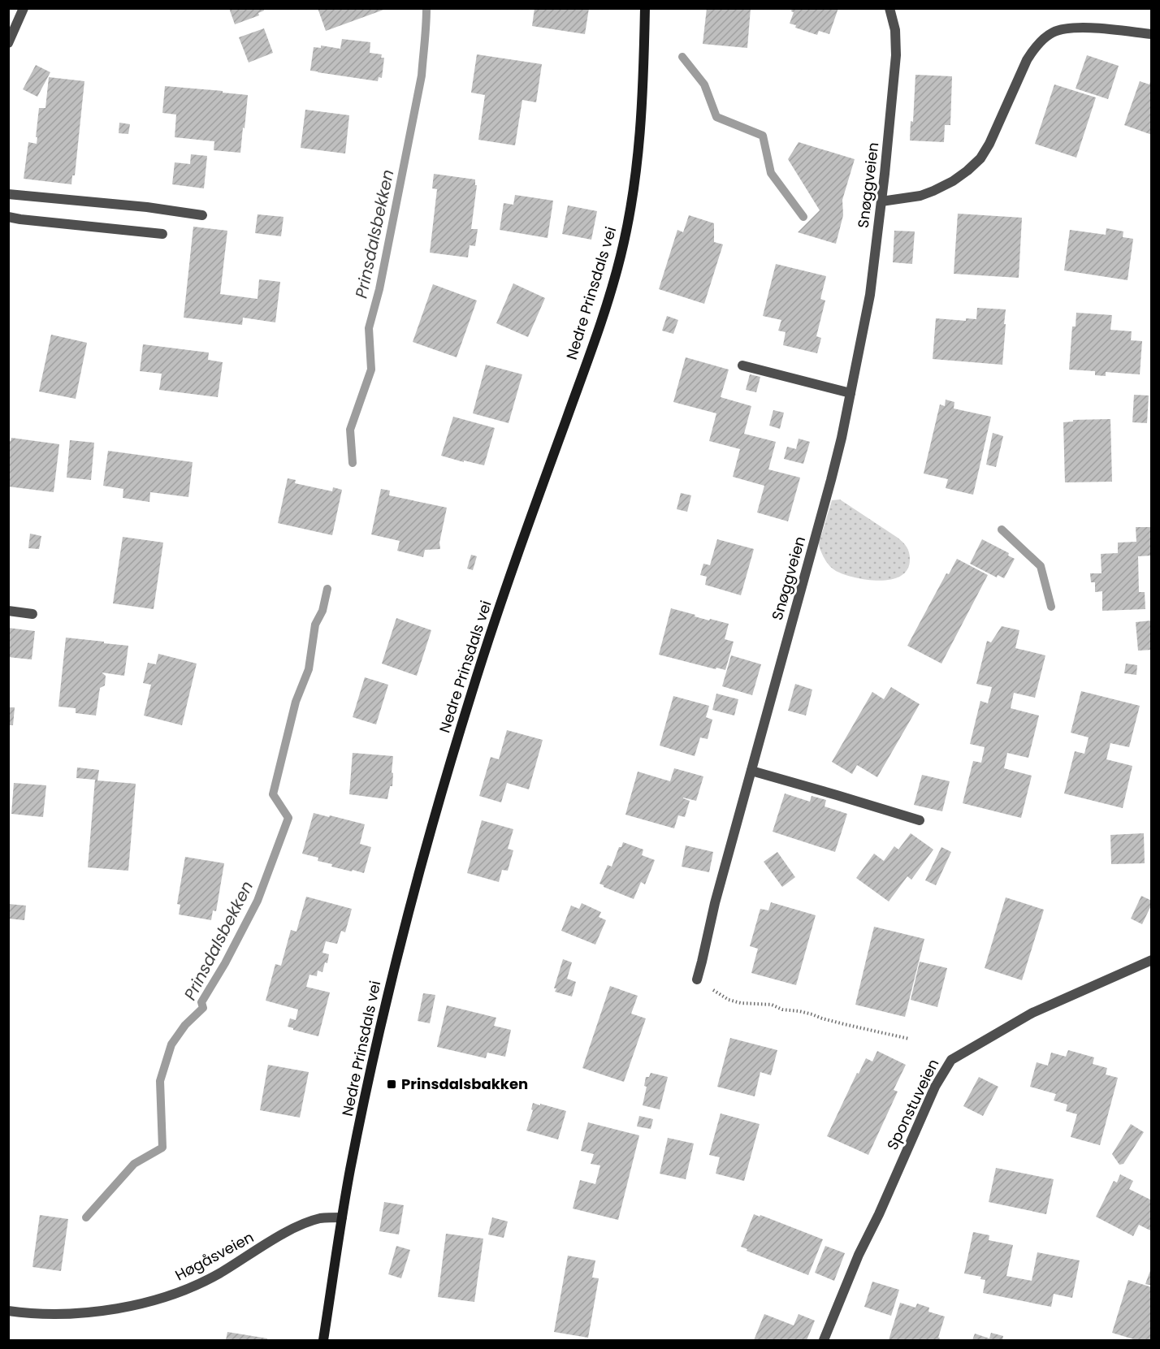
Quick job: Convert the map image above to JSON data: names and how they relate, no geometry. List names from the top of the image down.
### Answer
{
  "streets": {
    "main road": ["Nedre Prinsdals vei"],
    "street": ["Snøggveien", "Sponstuveien", "Høgåsveien"]
  },
  "crossings": [
    ["Nedre Prinsdals vei", "Høgåsveien"]
  ],
  "water": ["Prinsdalsbekken"],
  "places": {
    "transit": ["Prinsdalsbakken"]
  }
}
